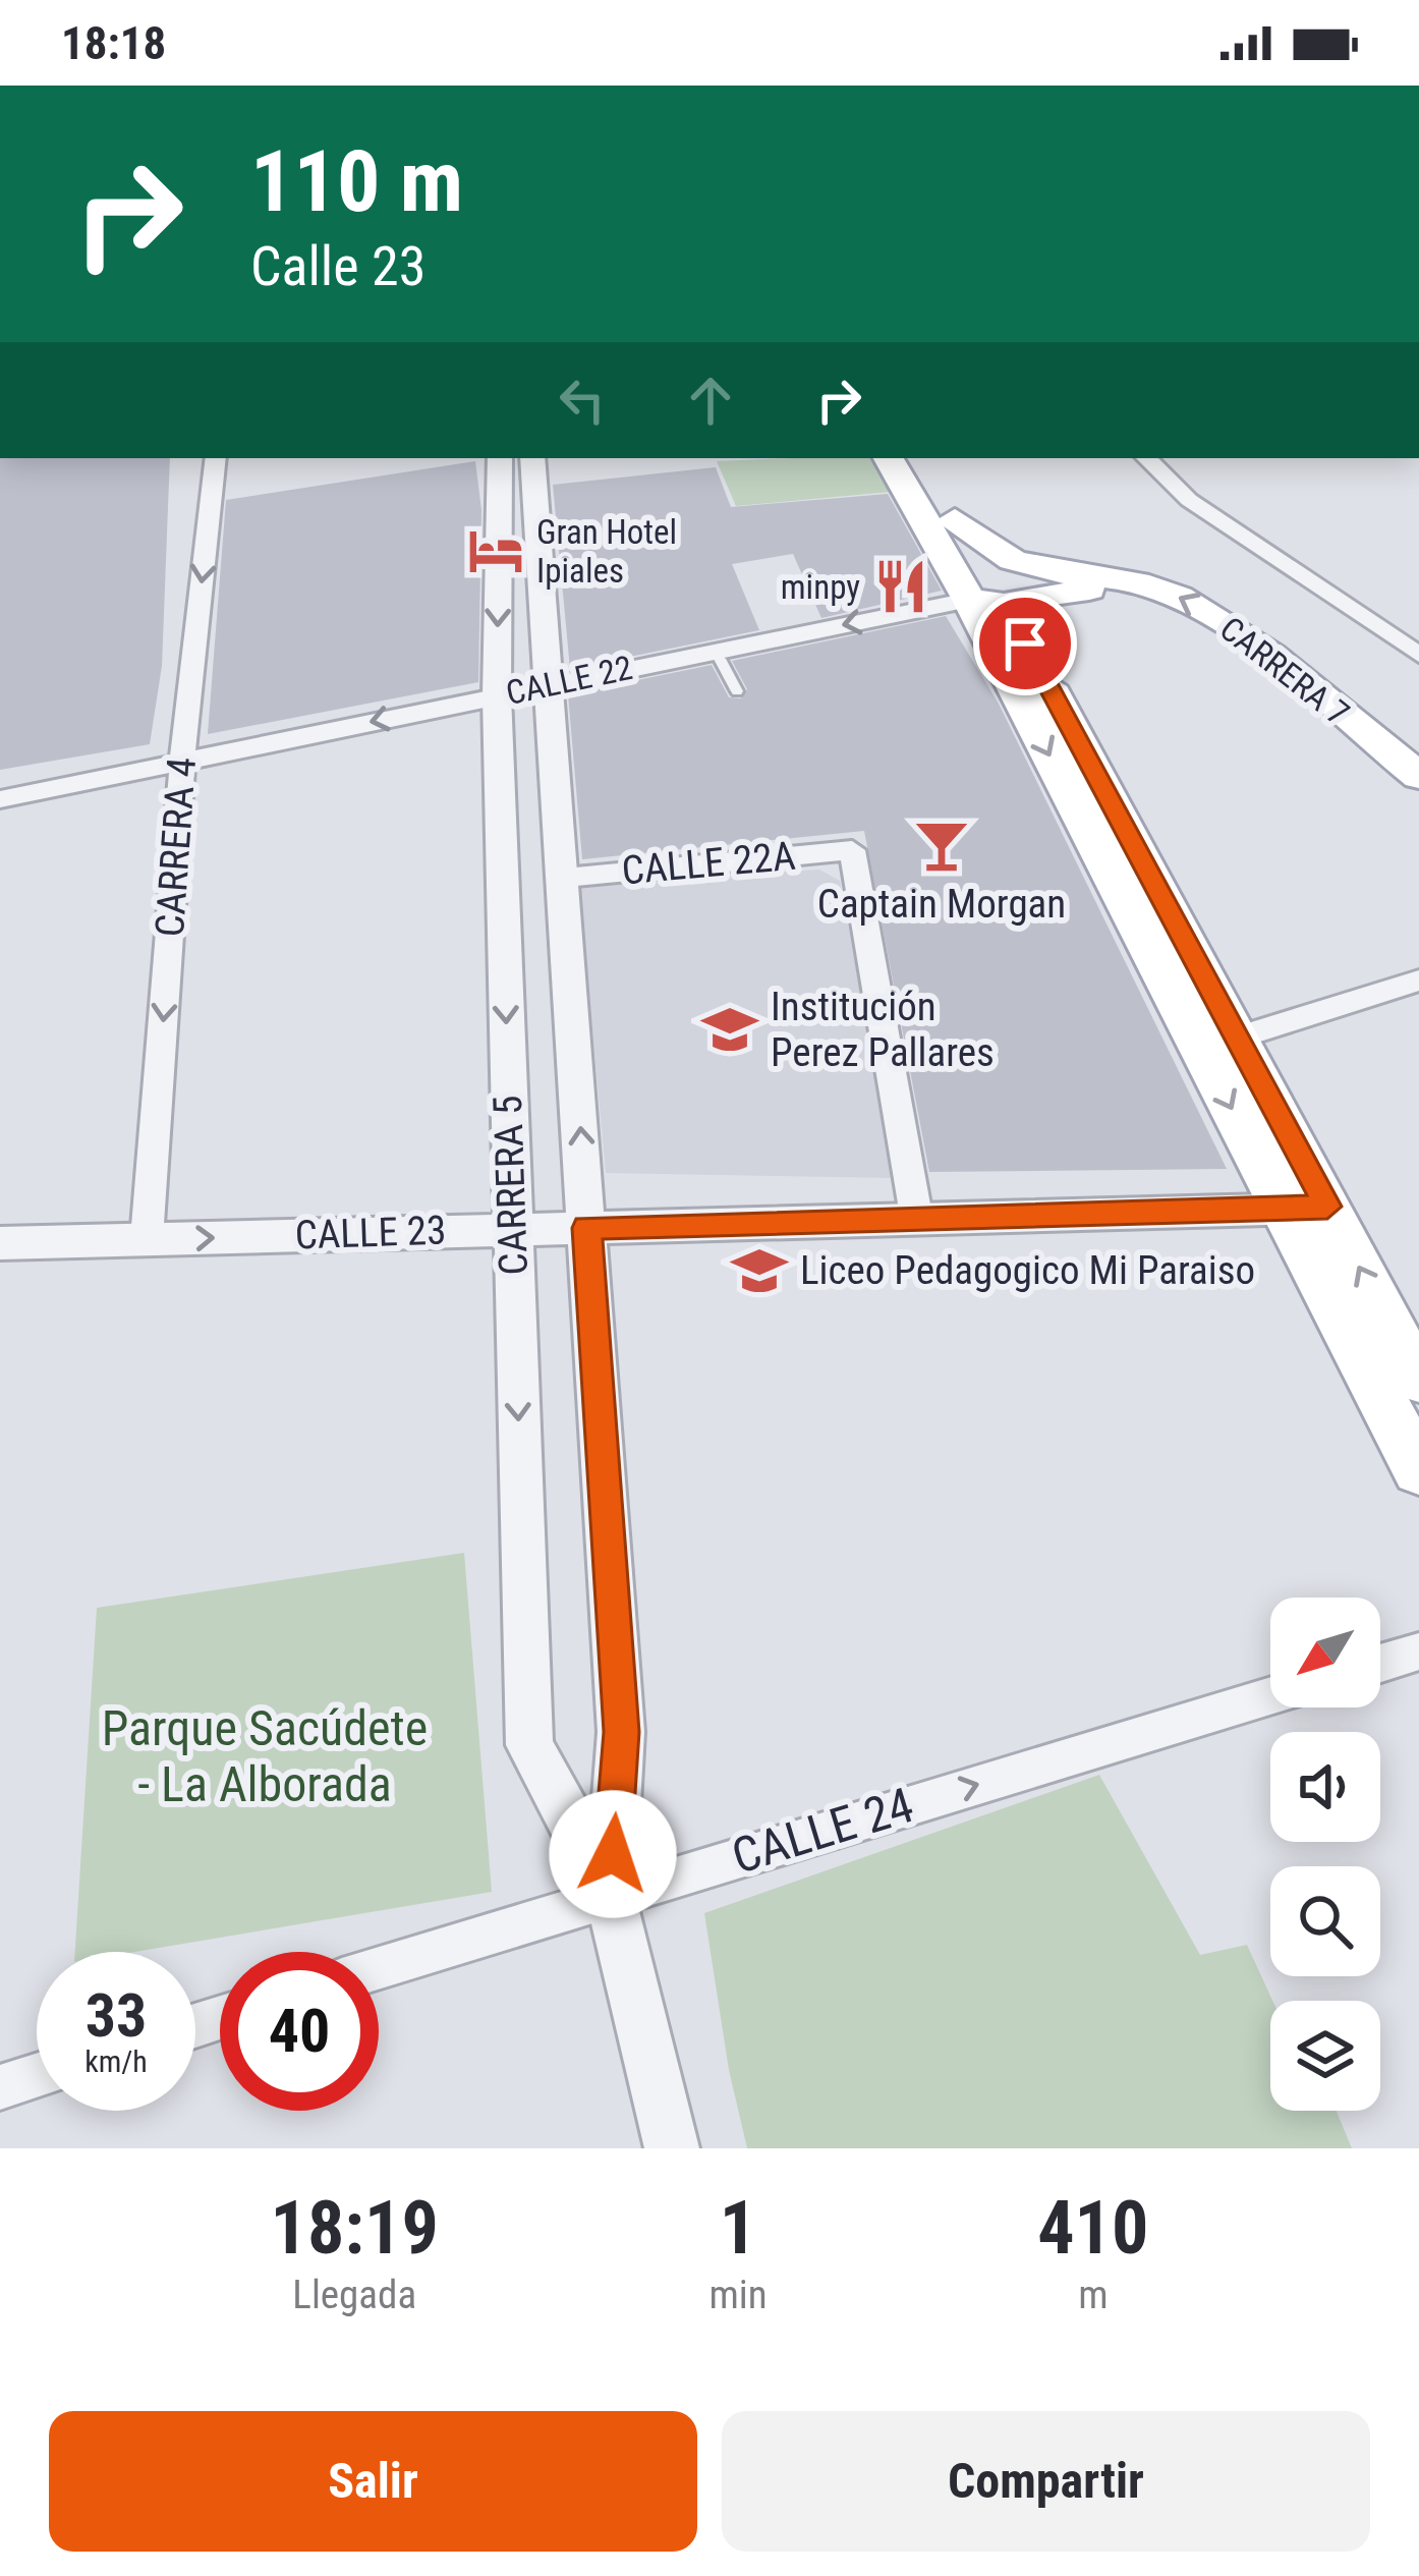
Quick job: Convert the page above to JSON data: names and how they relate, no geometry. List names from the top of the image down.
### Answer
{
  "streets": {
    "main road": ["CARRERA 7", "CALLE 22"],
    "street": [
      "CARRERA 4",
      "CALLE 22A",
      "CARRERA 5",
      "CALLE 23",
      "CALLE 24"
    ]
  },
  "crossings": [
    ["CARRERA 7", "CALLE 22"],
    ["CALLE 22", "CARRERA 4"],
    ["CALLE 22", "CARRERA 5"],
    ["CARRERA 4", "CALLE 23"],
    ["CALLE 22A", "CARRERA 5"],
    ["CALLE 22A", "CALLE 23"],
    ["CARRERA 5", "CALLE 23"],
    ["CARRERA 5", "CALLE 24"]
  ],
  "one_way": [
    "CARRERA 7",
    "CALLE 22",
    "CARRERA 4",
    "CALLE 24"
  ],
  "parks": ["Parque Sacúdete - La Alborada"],
  "places": {
    "hotel": ["Gran Hotel Ipiales"],
    "restaurant": ["minpy"],
    "bar": ["Captain Morgan"],
    "school or university": ["Institución Perez Pallares", "Liceo Pedagogico Mi Paraiso"]
  },
  "north": "bottom left",
  "page": {
    "status": "18:18",
    "turn": ["110 m", "Calle 23"],
    "speed": "33 km/h",
    "limit": "40",
    "eta": [
      "18:19",
      "Llegada",
      "1",
      "min",
      "410",
      "m"
    ],
    "buttons": ["Salir", "Compartir"]
  }
}
